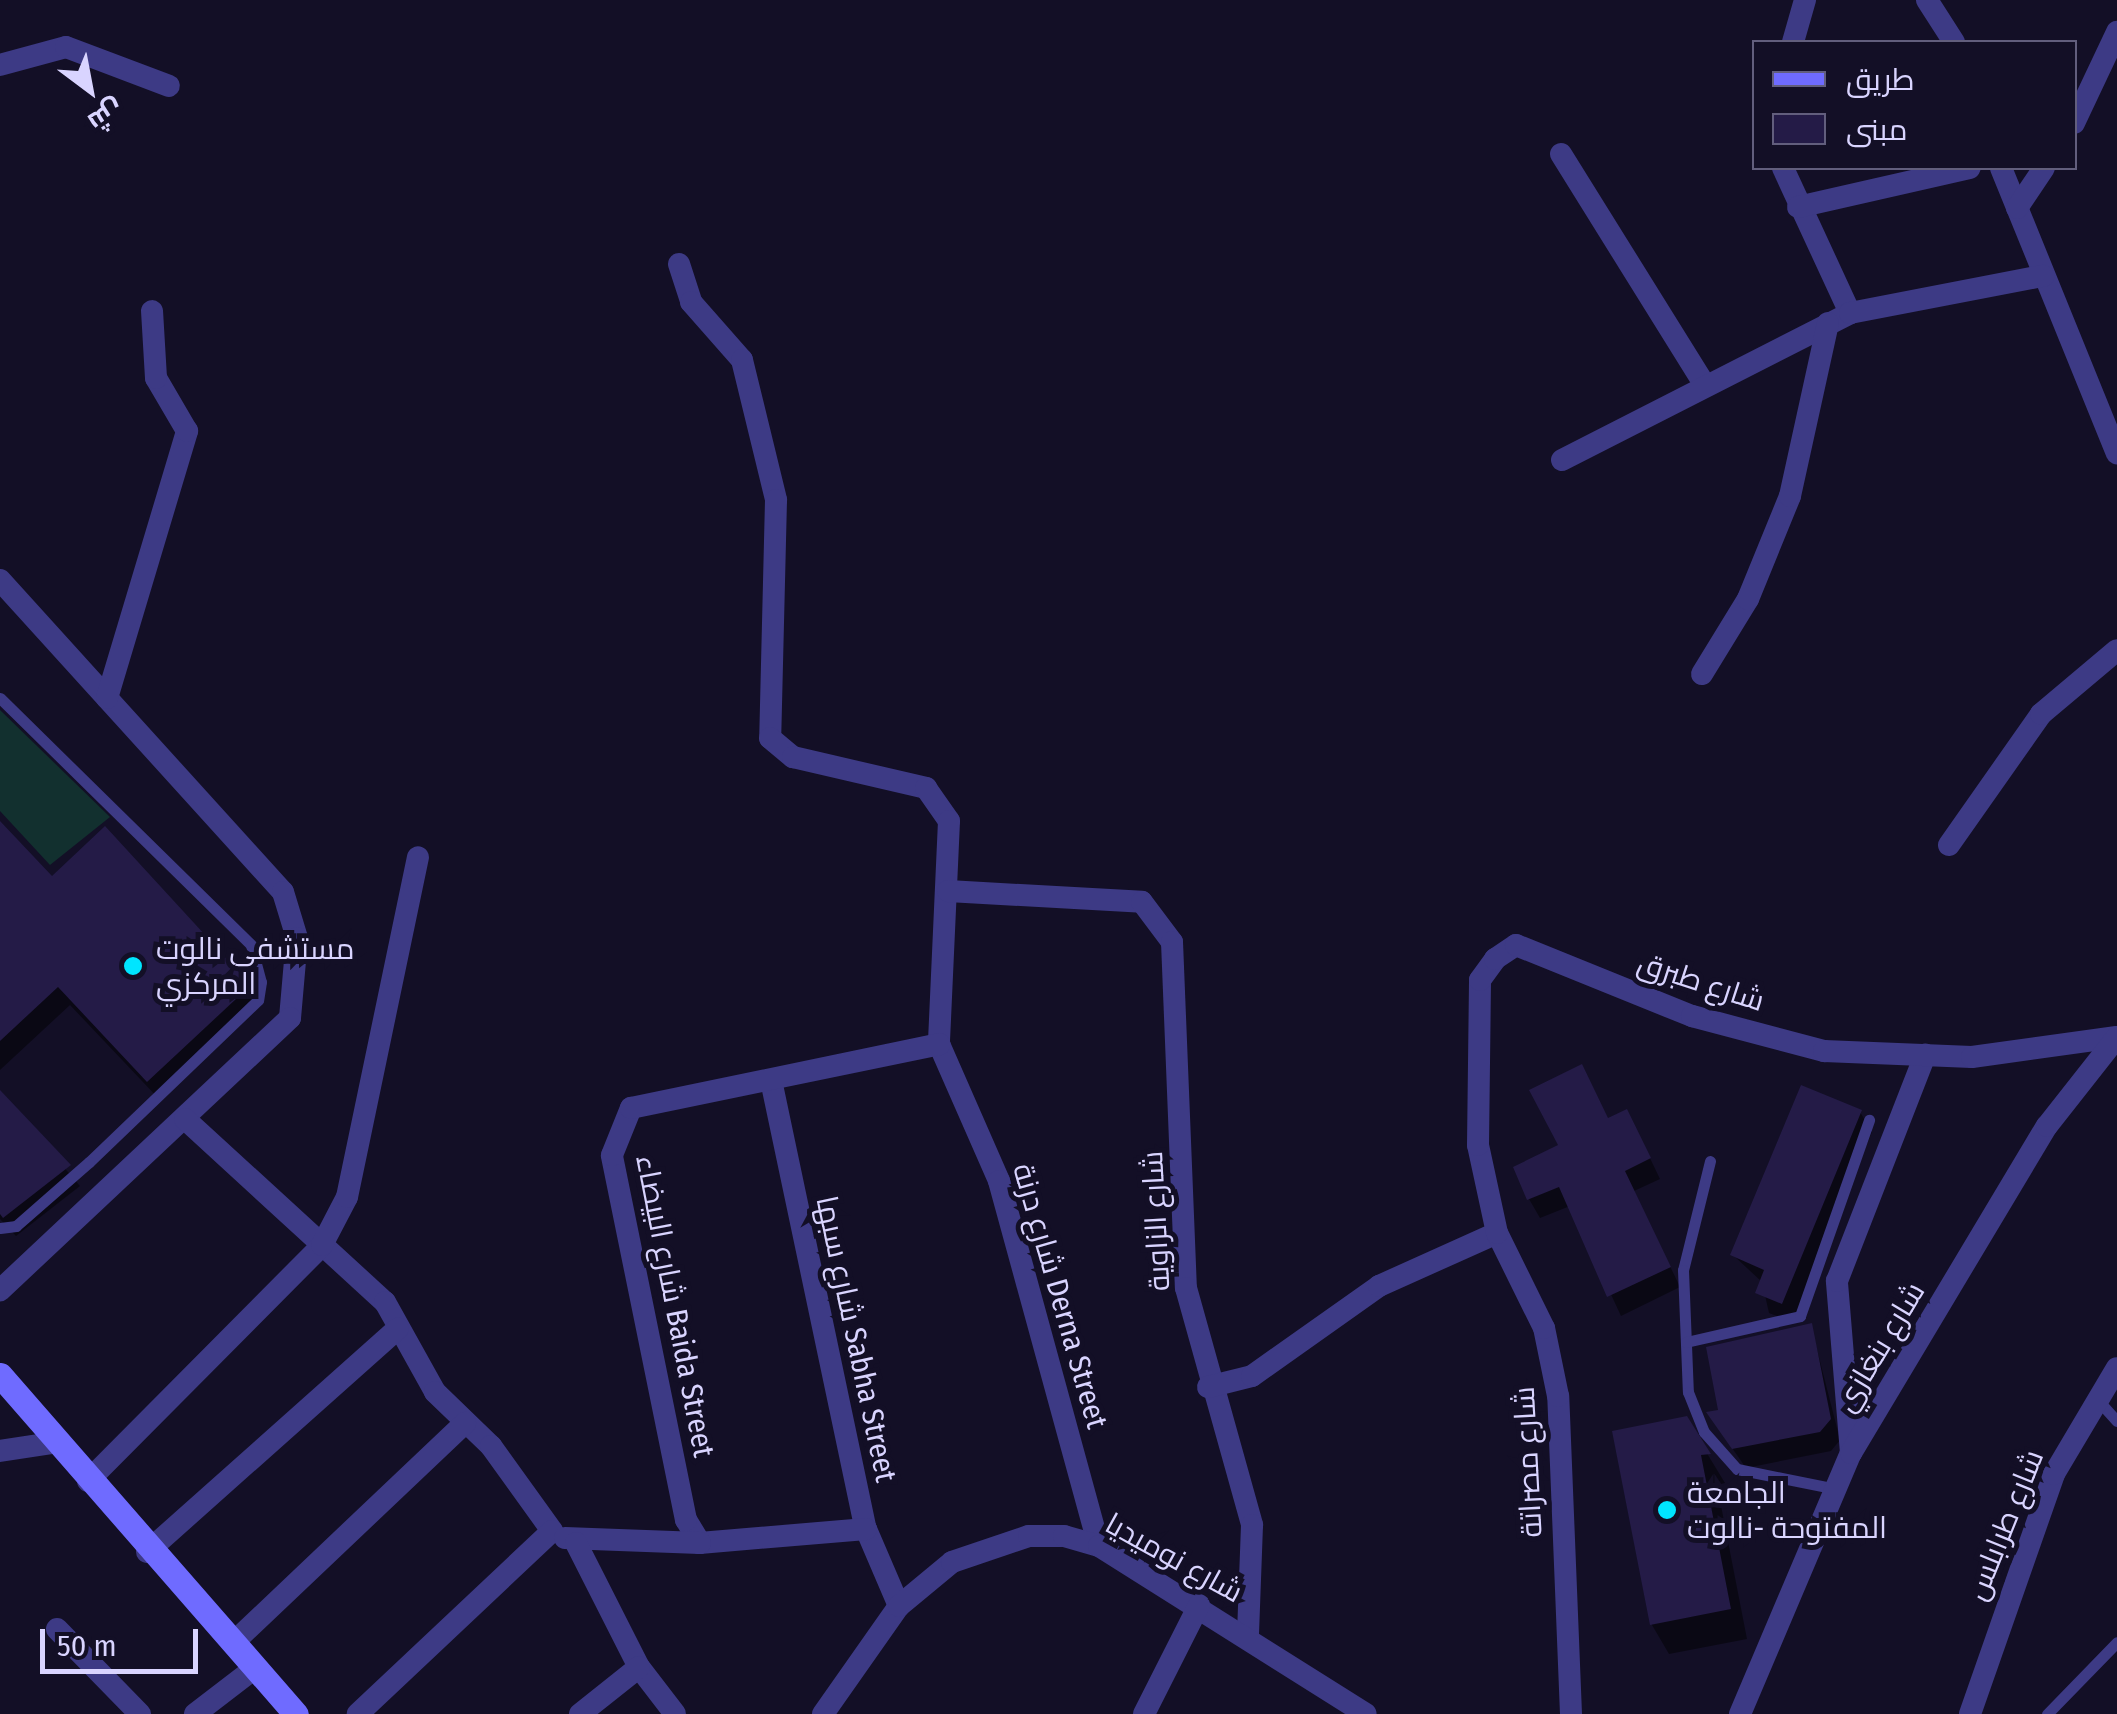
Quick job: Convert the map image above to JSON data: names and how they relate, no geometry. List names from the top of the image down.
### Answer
{
  "streets": {
    "street": [
      "شارع طبرق",
      "شارع الزاوية",
      "شارع درنة Derna Street",
      "شارع البيضاء Baida Street",
      "شارع سبها Sabha Street",
      "شارع بنغازي",
      "شارع مصراتة",
      "شارع طرابلس",
      "شارع نوميديا"
    ]
  },
  "crossings": [
    ["شارع طبرق", "شارع مصراتة"],
    ["شارع الزاوية", "شارع درنة Derna Street"],
    ["شارع الزاوية", "شارع نوميديا"],
    ["شارع درنة Derna Street", "شارع البيضاء Baida Street"],
    ["شارع درنة Derna Street", "شارع نوميديا"],
    ["شارع البيضاء Baida Street", "شارع سبها Sabha Street"],
    ["شارع سبها Sabha Street", "شارع نوميديا"]
  ],
  "places": ["مستشفى نالوت المركزي", "الجامعة المفتوحة -نالوت"],
  "legend": ["طريق", "مبنى"],
  "scale_bar": "50 m",
  "north": "bottom right"
}
